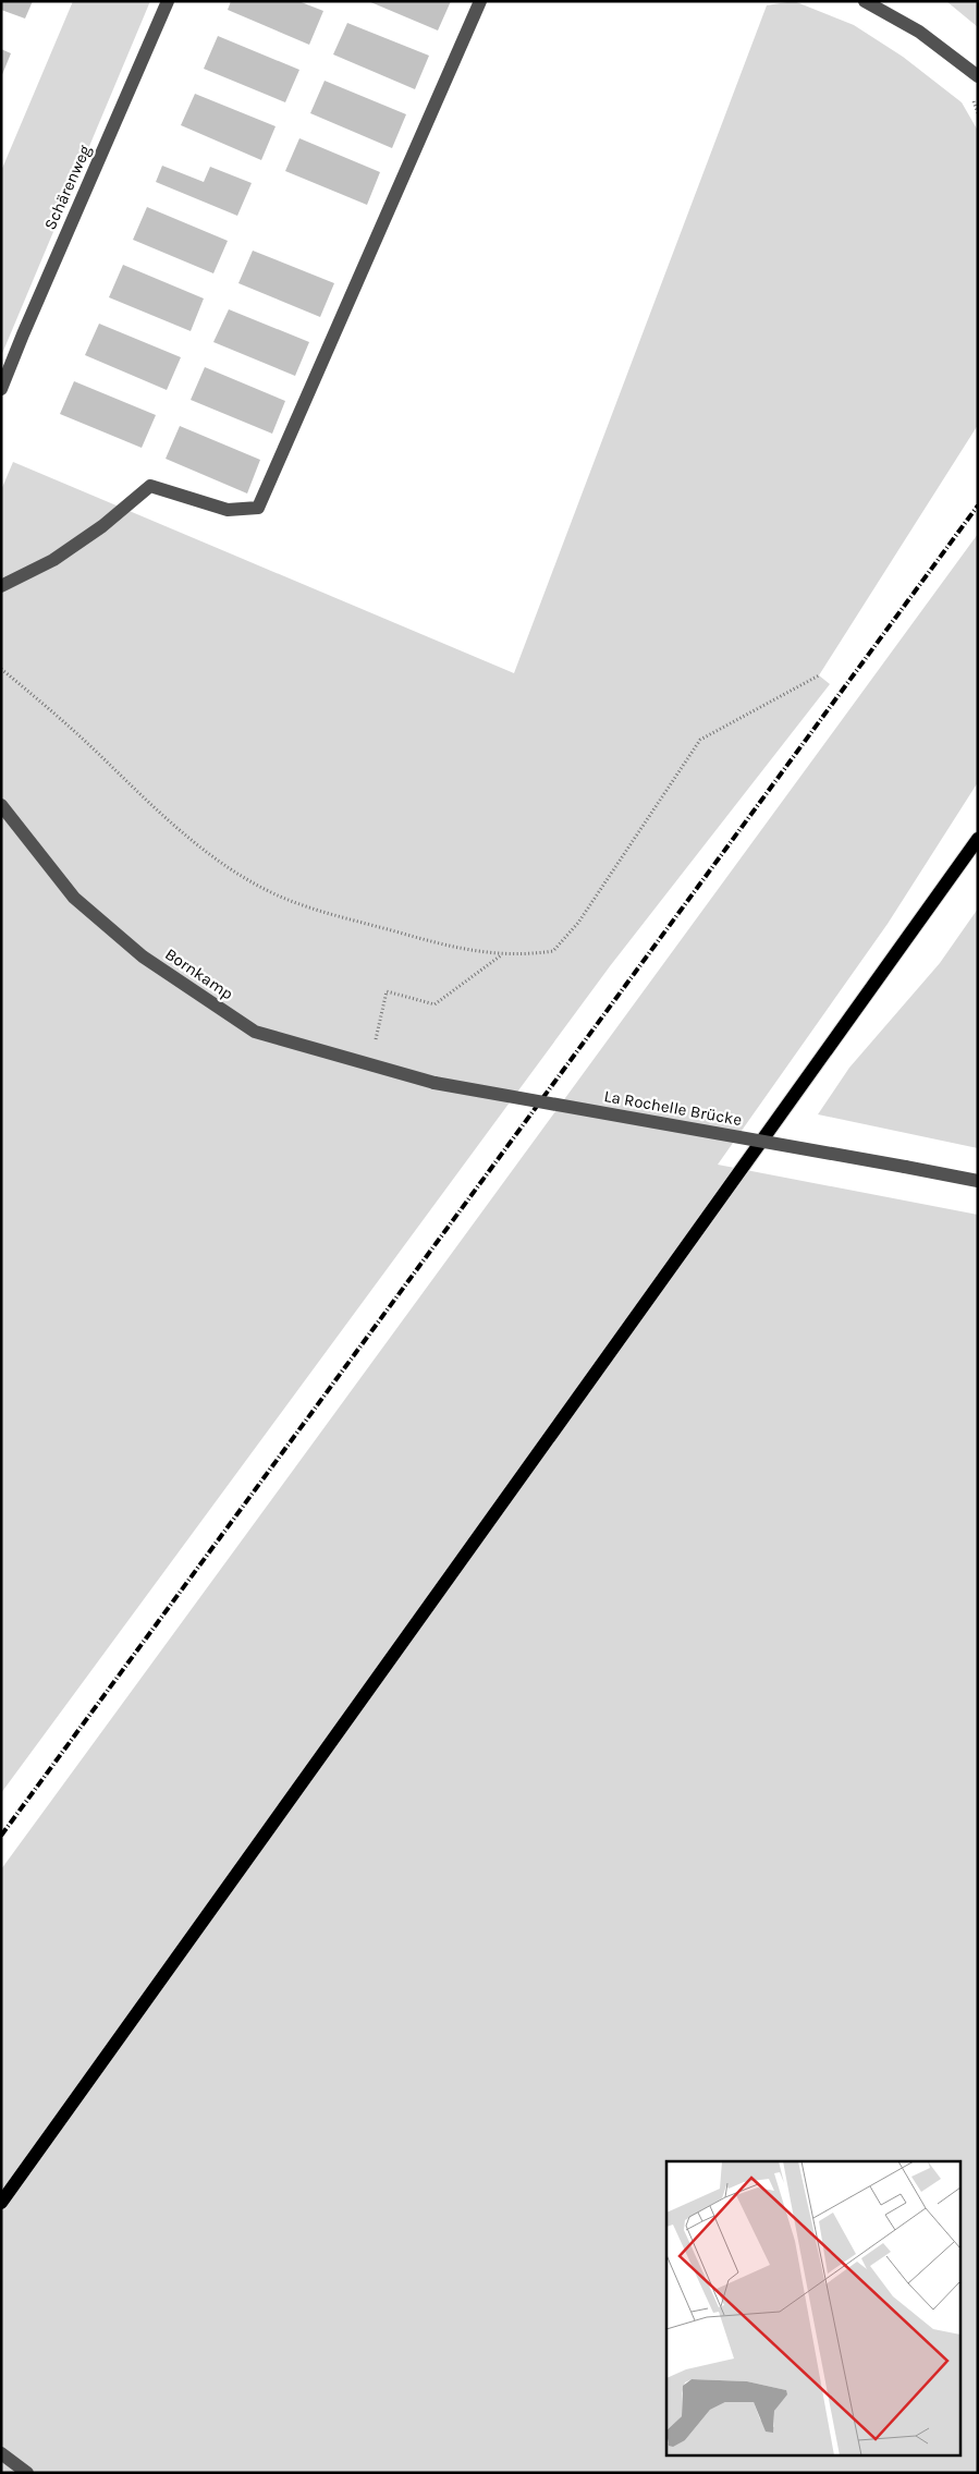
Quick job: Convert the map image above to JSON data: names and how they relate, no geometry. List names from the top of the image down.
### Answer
{
  "streets": {
    "street": ["Schärenweg", "Bornkamp", "La Rochelle Brücke"]
  },
  "crossings": [
    ["Bornkamp", "La Rochelle Brücke"]
  ]
}
